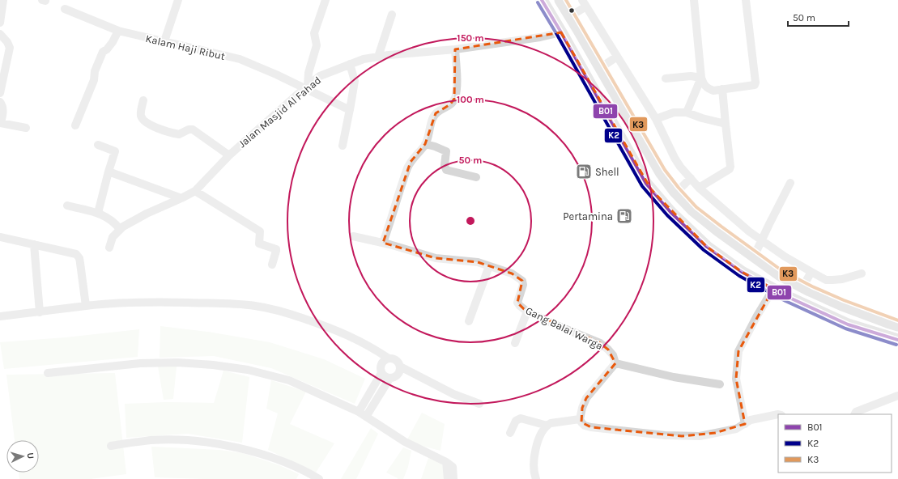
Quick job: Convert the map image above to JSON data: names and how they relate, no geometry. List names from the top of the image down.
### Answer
{
  "streets": {
    "street": ["Kalam Haji Ribut", "Jalan Masjid Al Fahad", "Gang Balai Warga"]
  },
  "crossings": [
    ["Kalam Haji Ribut", "Jalan Masjid Al Fahad"]
  ],
  "places": {
    "fuel station": ["Shell", "Pertamina"]
  },
  "lines": ["transit line B01", "transit line K3", "transit line K2"],
  "legend": ["B01", "K2", "K3"],
  "scale_bar": "50 m",
  "north": "right",
  "rings": ["150 m", "100 m", "50 m"]
}
